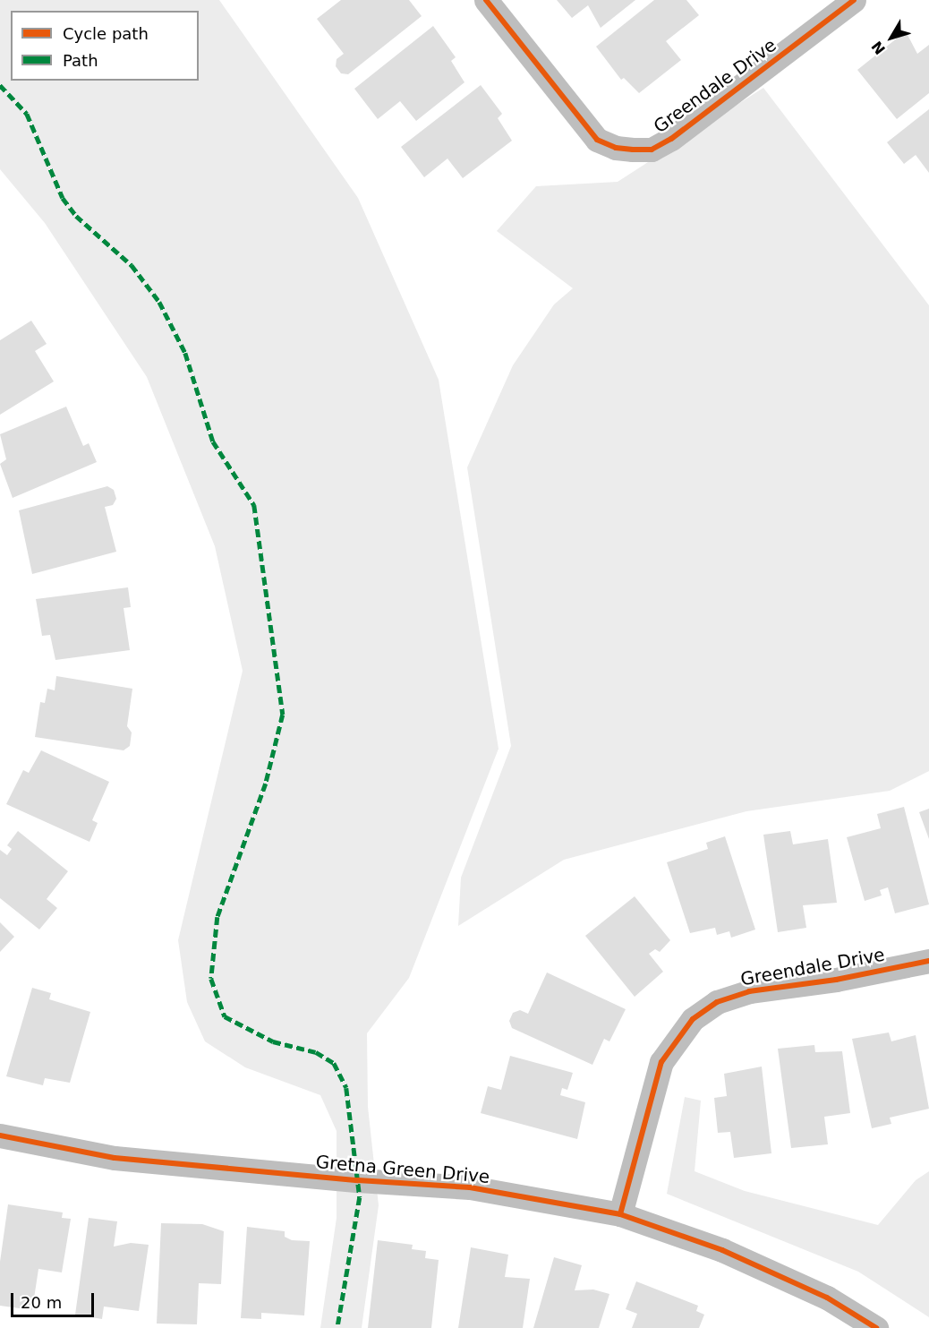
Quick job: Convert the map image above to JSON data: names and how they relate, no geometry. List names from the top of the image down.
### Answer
{
  "streets": {
    "street": ["Greendale Drive", "Gretna Green Drive"]
  },
  "crossings": [
    ["Greendale Drive", "Gretna Green Drive"]
  ],
  "legend": ["Cycle path", "Path"],
  "scale_bar": "20 m",
  "north": "bottom left"
}
